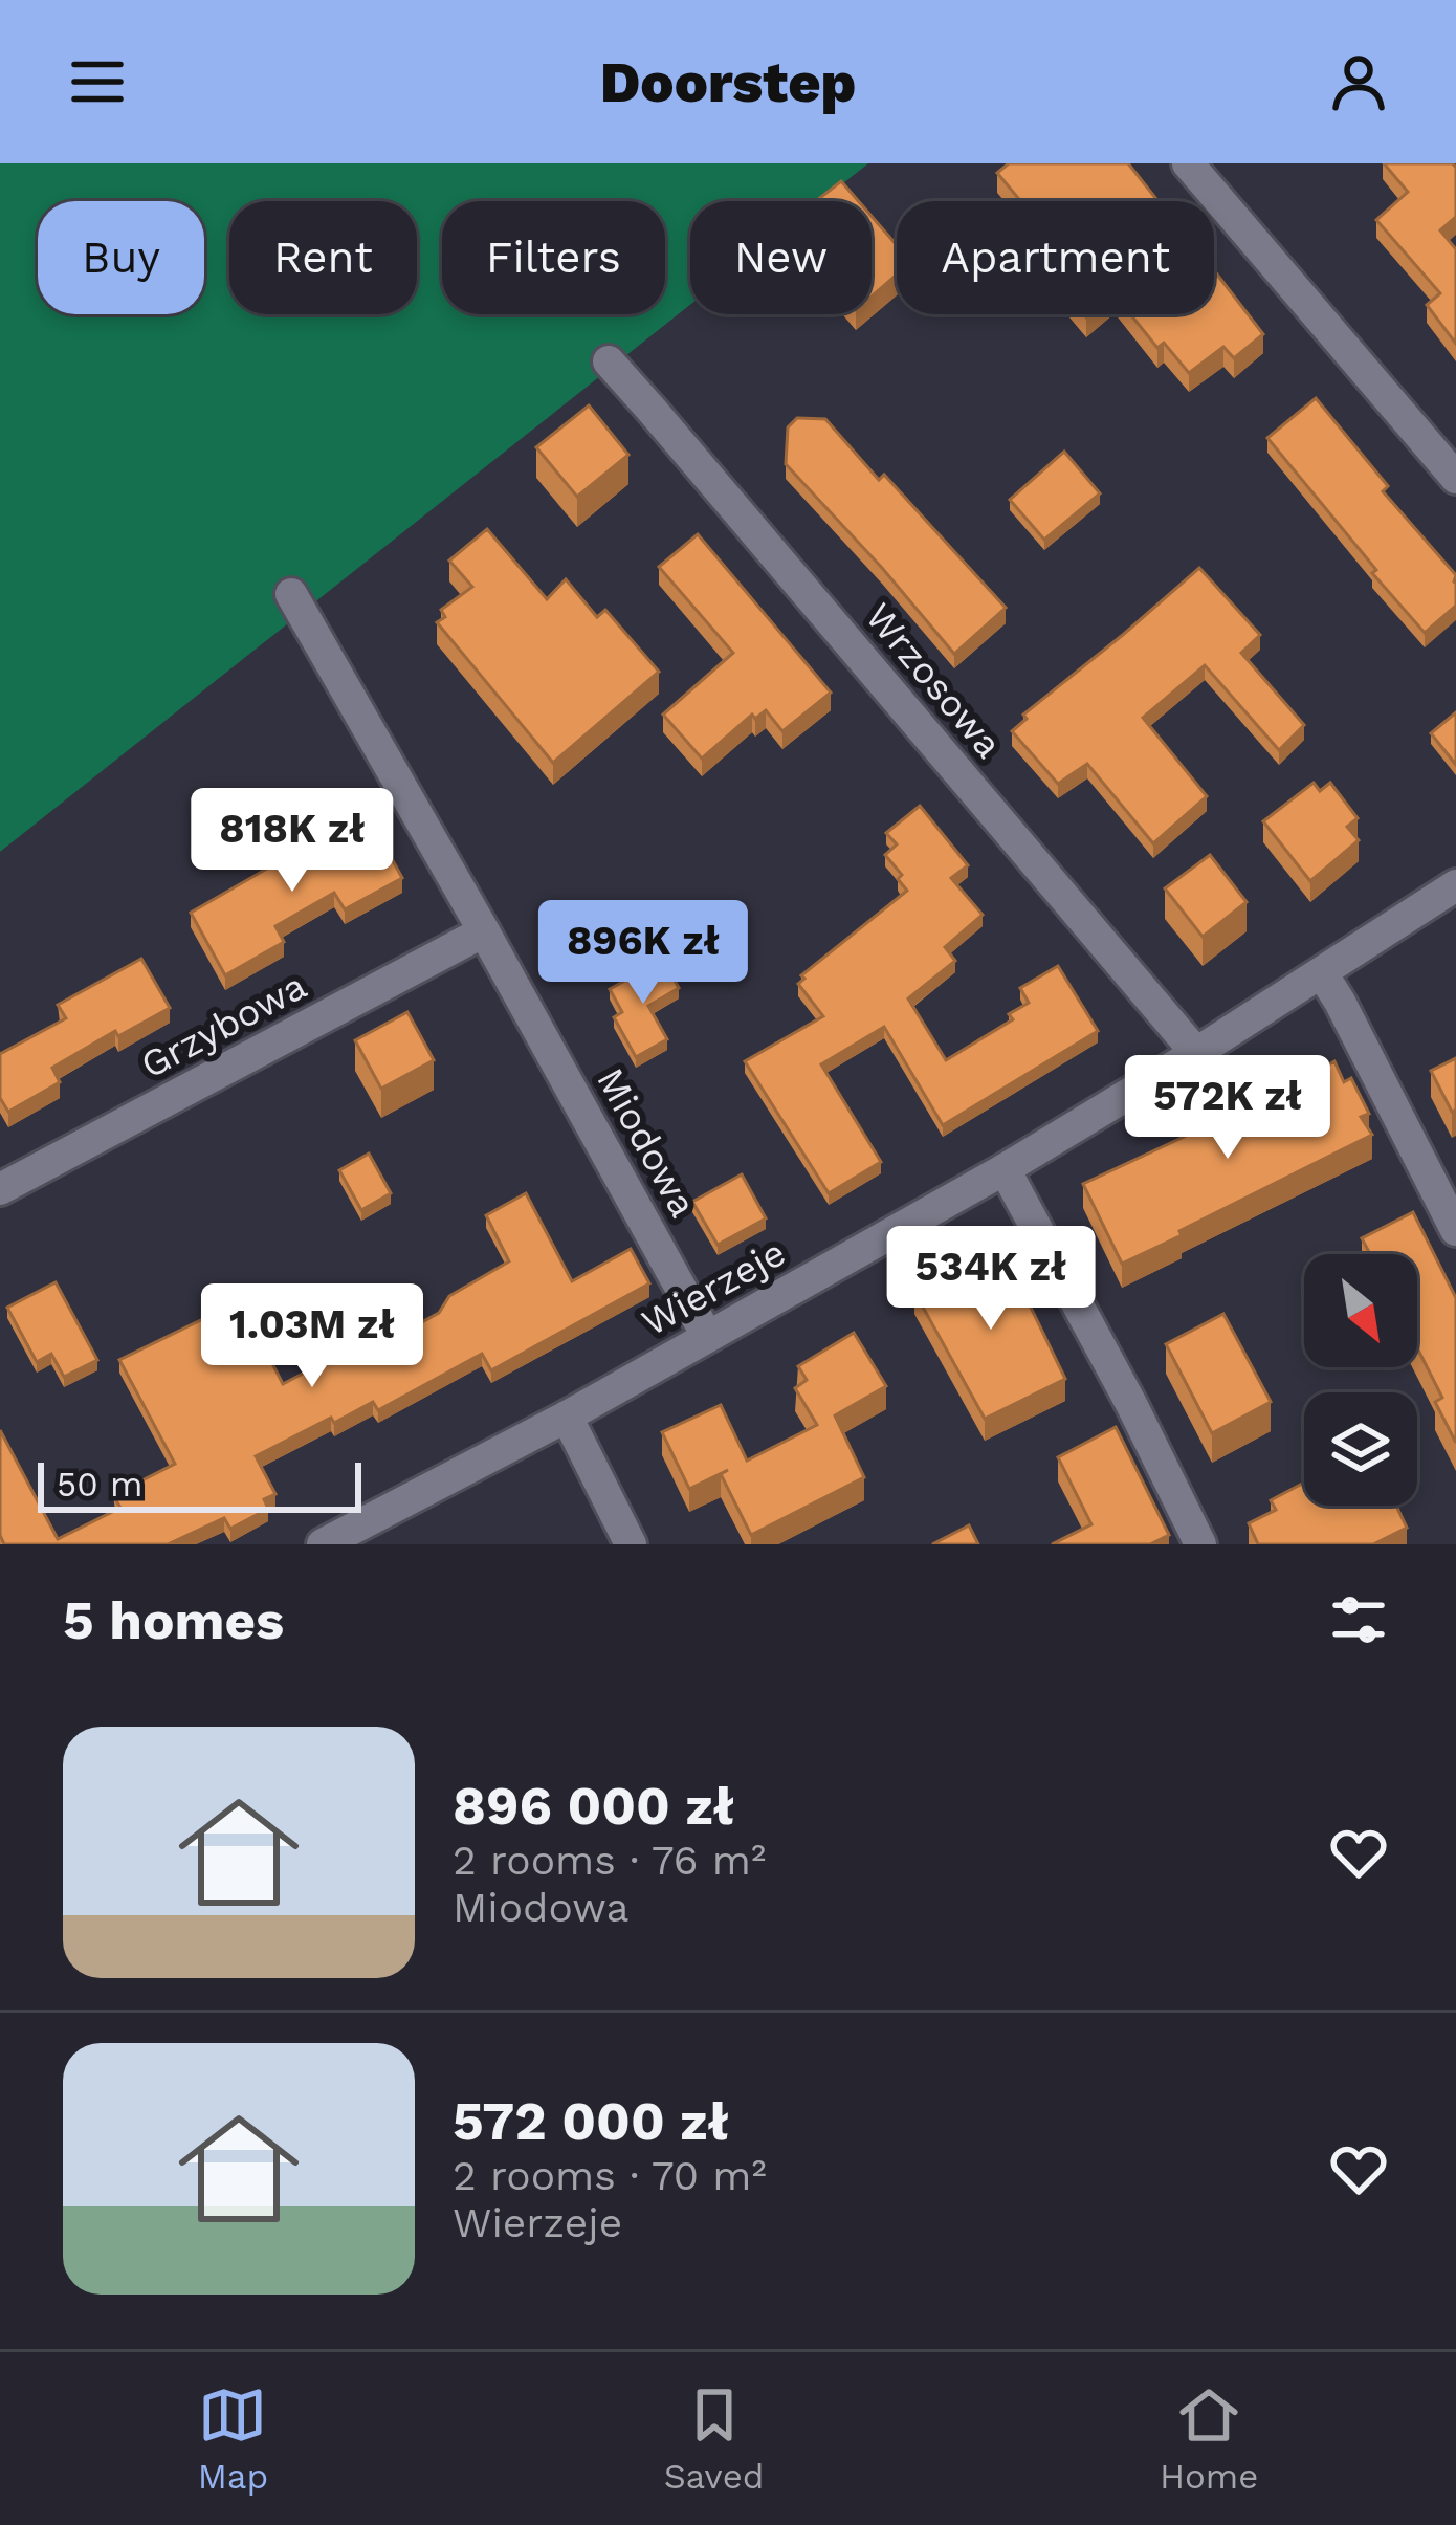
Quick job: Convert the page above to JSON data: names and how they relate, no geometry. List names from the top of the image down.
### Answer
{
  "streets": {
    "street": [
      "Wrzosowa",
      "Grzybowa",
      "Miodowa",
      "Wierzeje"
    ]
  },
  "crossings": [
    ["Wrzosowa", "Wierzeje"],
    ["Grzybowa", "Miodowa"],
    ["Miodowa", "Wierzeje"]
  ],
  "scale_bar": "50 m",
  "north": "bottom right",
  "page": {
    "header": "Doorstep",
    "chip": [
      "Buy",
      "Rent",
      "Filters",
      "New",
      "Apartment"
    ],
    "price": [
      "818K zł",
      "896K zł",
      "572K zł",
      "534K zł",
      "1.03M zł"
    ],
    "scale": "50 m",
    "heading": "5 homes",
    "list": [
      {
        "name": "896 000 zł",
        "note": "2 rooms · 76 m² · Miodowa"
      },
      {
        "name": "572 000 zł",
        "note": "2 rooms · 70 m² · Wierzeje"
      }
    ],
    "tabs": ["Map", "Saved", "Home"]
  }
}
